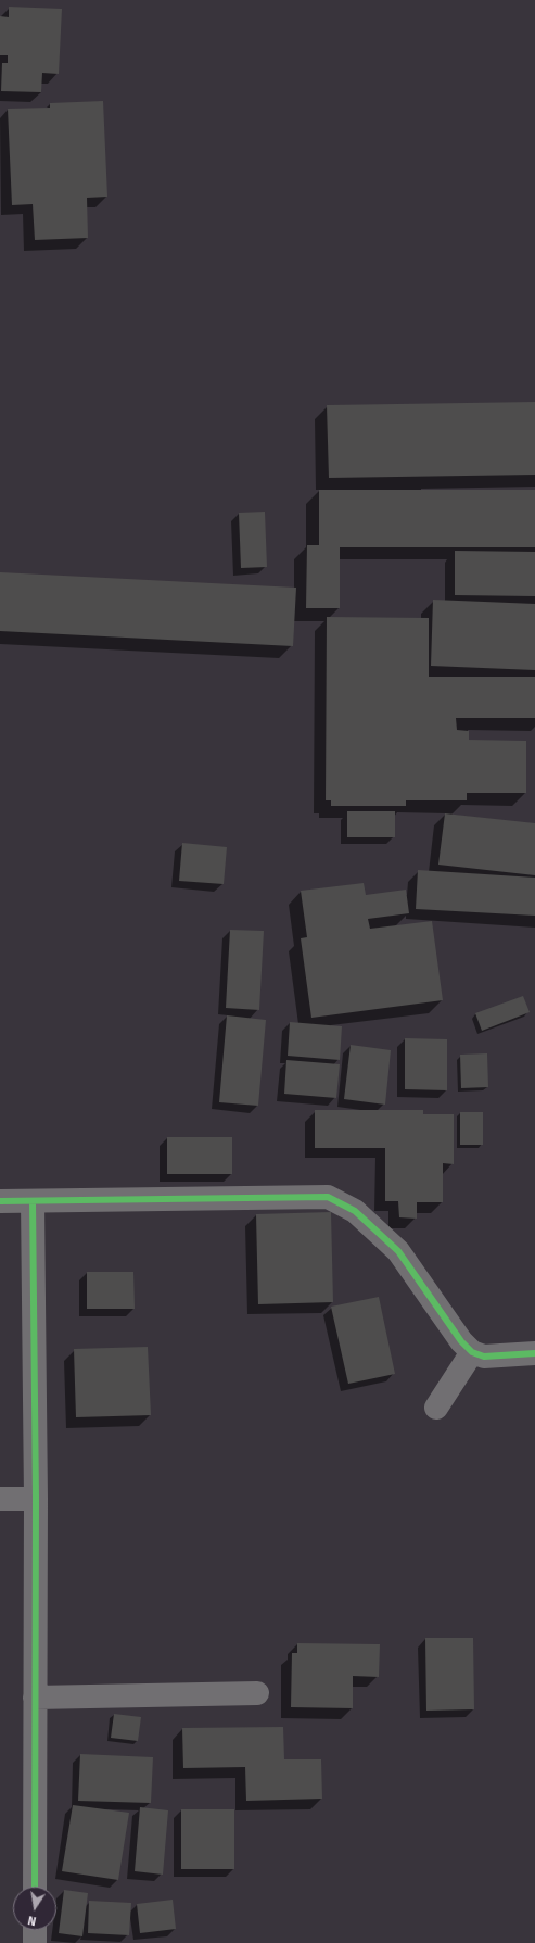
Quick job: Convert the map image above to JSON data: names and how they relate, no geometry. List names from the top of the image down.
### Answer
{
  "north": "bottom"
}
